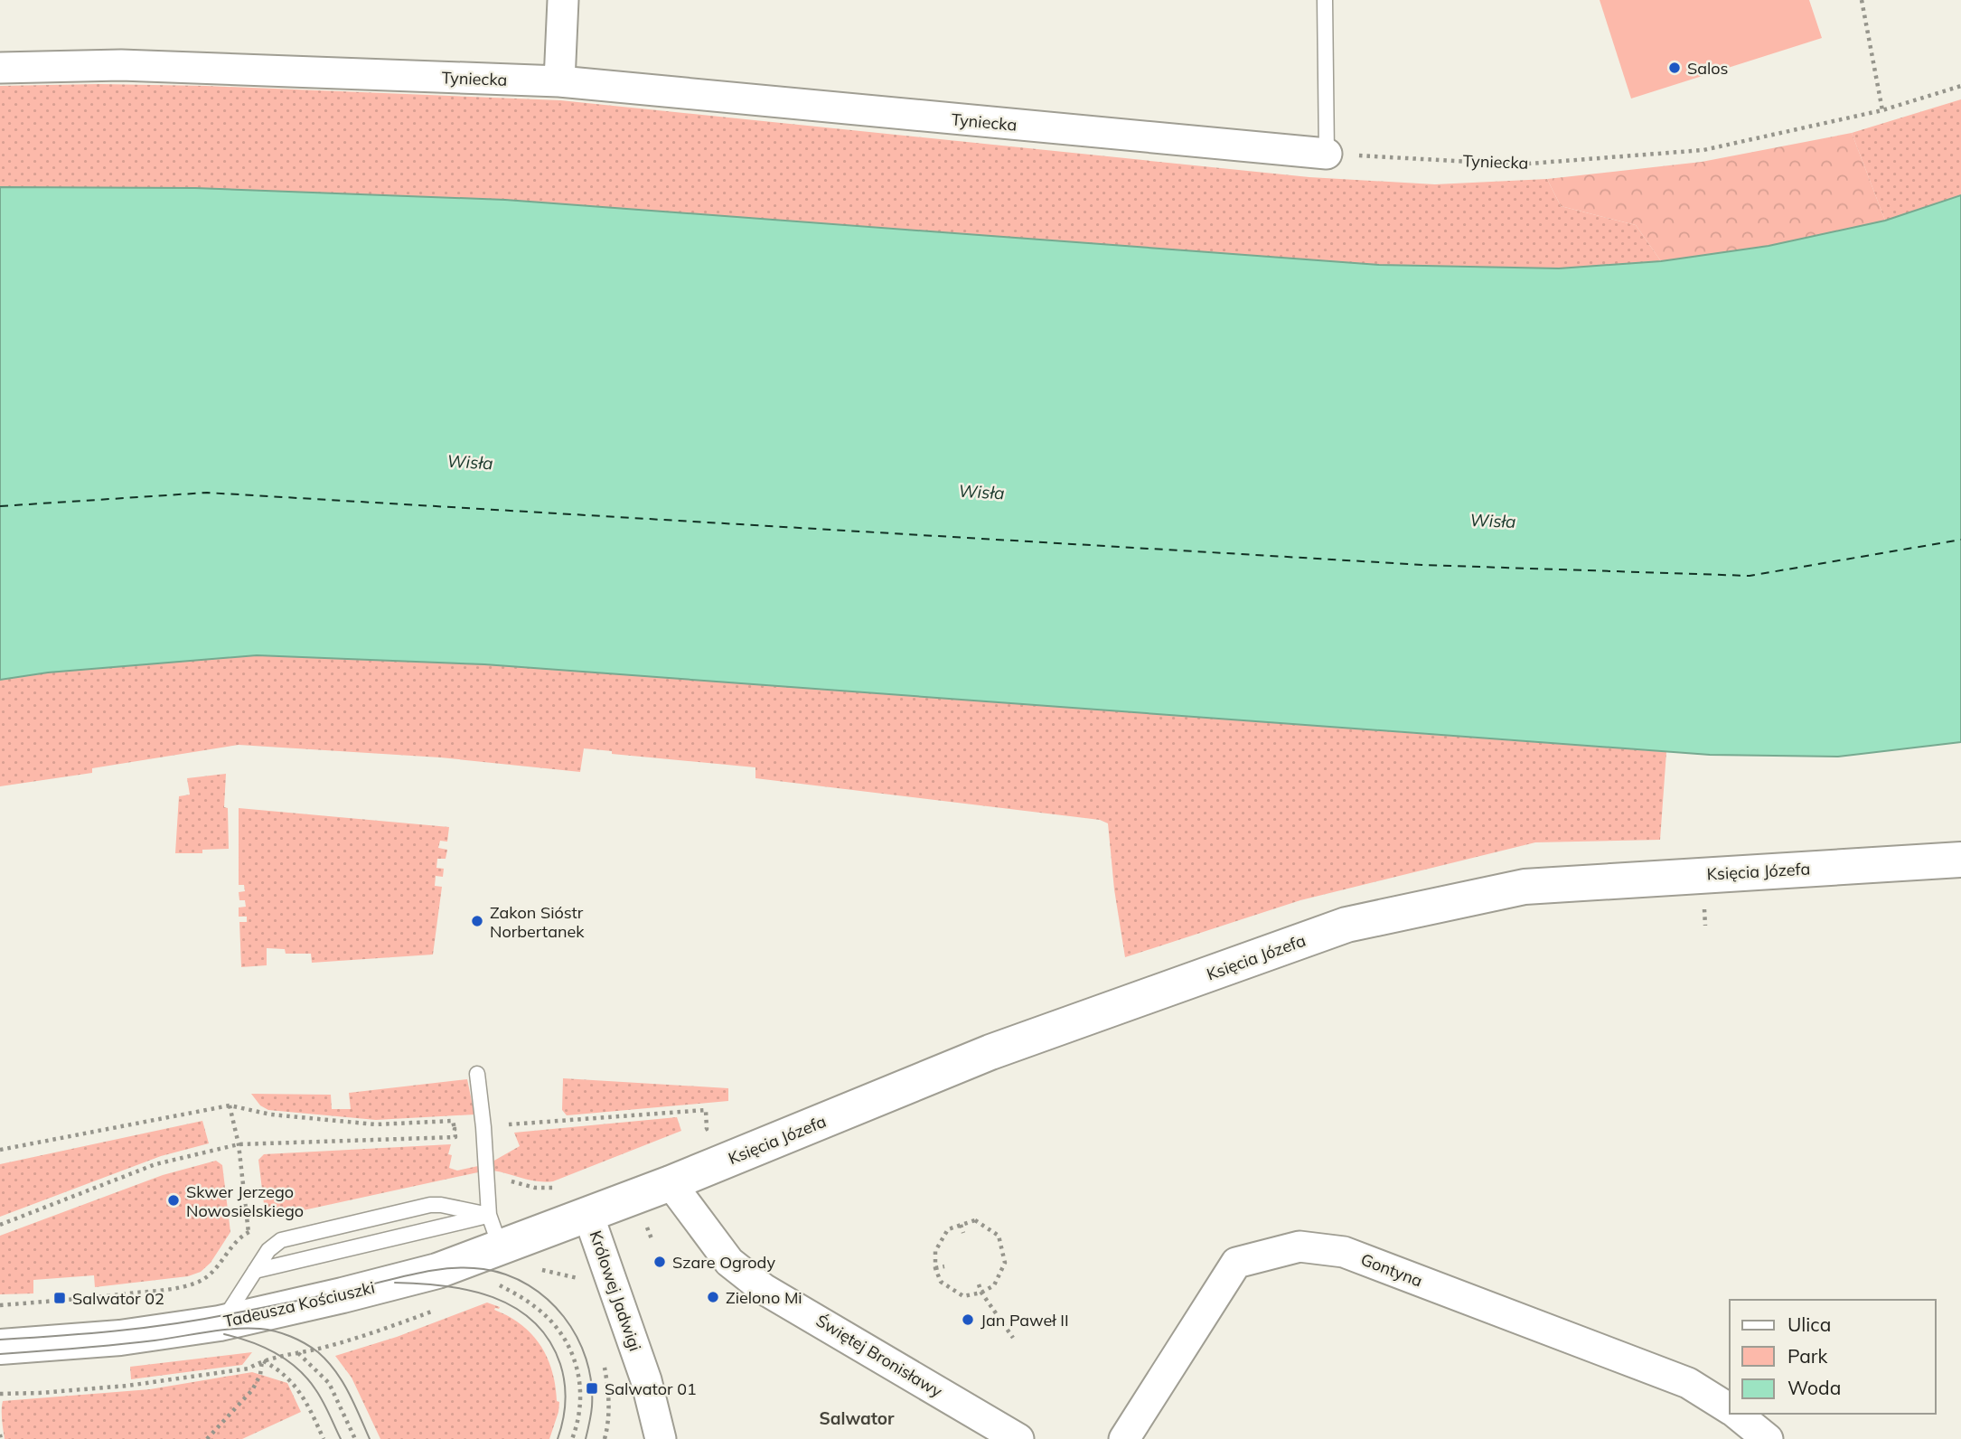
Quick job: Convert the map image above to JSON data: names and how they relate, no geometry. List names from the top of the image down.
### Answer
{
  "streets": {
    "street": [
      "Tyniecka",
      "Księcia Józefa",
      "Gontyna",
      "Królowej Jadwigi",
      "Tadeusza Kościuszki",
      "Świętej Bronisławy"
    ]
  },
  "crossings": [
    ["Księcia Józefa", "Królowej Jadwigi"],
    ["Księcia Józefa", "Tadeusza Kościuszki"],
    ["Księcia Józefa", "Świętej Bronisławy"],
    ["Królowej Jadwigi", "Tadeusza Kościuszki"]
  ],
  "districts": ["Salwator"],
  "water": ["Wisła"],
  "places": {
    "other": [
      "Salos",
      "Zakon Sióstr Norbertanek",
      "Skwer Jerzego Nowosielskiego",
      "Szare Ogrody",
      "Zielono Mi",
      "Jan Paweł II"
    ],
    "transit": ["Salwator 02", "Salwator 01"]
  },
  "legend": ["Ulica", "Park", "Woda"]
}
